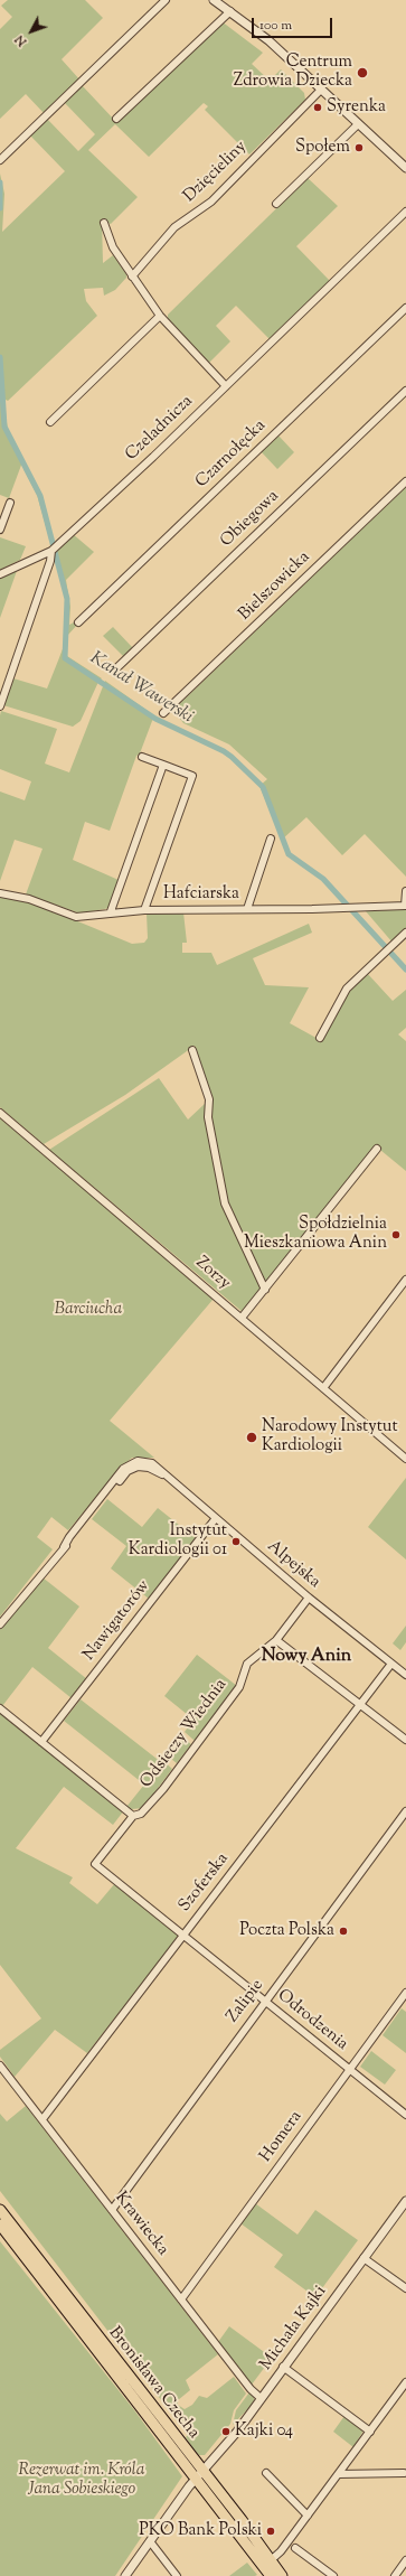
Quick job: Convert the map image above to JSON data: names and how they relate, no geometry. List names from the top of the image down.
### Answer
{
  "streets": {
    "main road": ["Bronisława Czecha"],
    "street": [
      "Dzięcieliny",
      "Czeladnicza",
      "Czarnołęcka",
      "Obiegowa",
      "Bielszowicka",
      "Hafciarska",
      "Zorzy",
      "Alpejska",
      "Nawigatorów",
      "Odsieczy Wiednia",
      "Szoferska",
      "Zalipie",
      "Odrodzenia",
      "Homera",
      "Krawiecka",
      "Michała Kajki"
    ]
  },
  "crossings": [
    ["Alpejska", "Nawigatorów"],
    ["Alpejska", "Odsieczy Wiednia"],
    ["Alpejska", "Szoferska"],
    ["Odsieczy Wiednia", "Odrodzenia"],
    ["Szoferska", "Odrodzenia"],
    ["Szoferska", "Krawiecka"],
    ["Zalipie", "Odrodzenia"],
    ["Zalipie", "Krawiecka"],
    ["Odrodzenia", "Homera"],
    ["Homera", "Krawiecka"],
    ["Krawiecka", "Michała Kajki"],
    ["Michała Kajki", "Bronisława Czecha"]
  ],
  "districts": ["Nowy Anin"],
  "water": ["Kanał Wawerski"],
  "parks": ["Barciucha", "Rezerwat im. Króla Jana Sobieskiego"],
  "places": [
    "Centrum Zdrowia Dziecka",
    "Syrenka",
    "Społem",
    "Społdzielnia Mieszkaniowa Anin",
    "Narodowy Instytut Kardiologii",
    "Instytut Kardiologii 01",
    "Poczta Polska",
    "Kajki 04",
    "PKO Bank Polski"
  ],
  "scale_bar": "100 m",
  "north": "bottom left"
}
